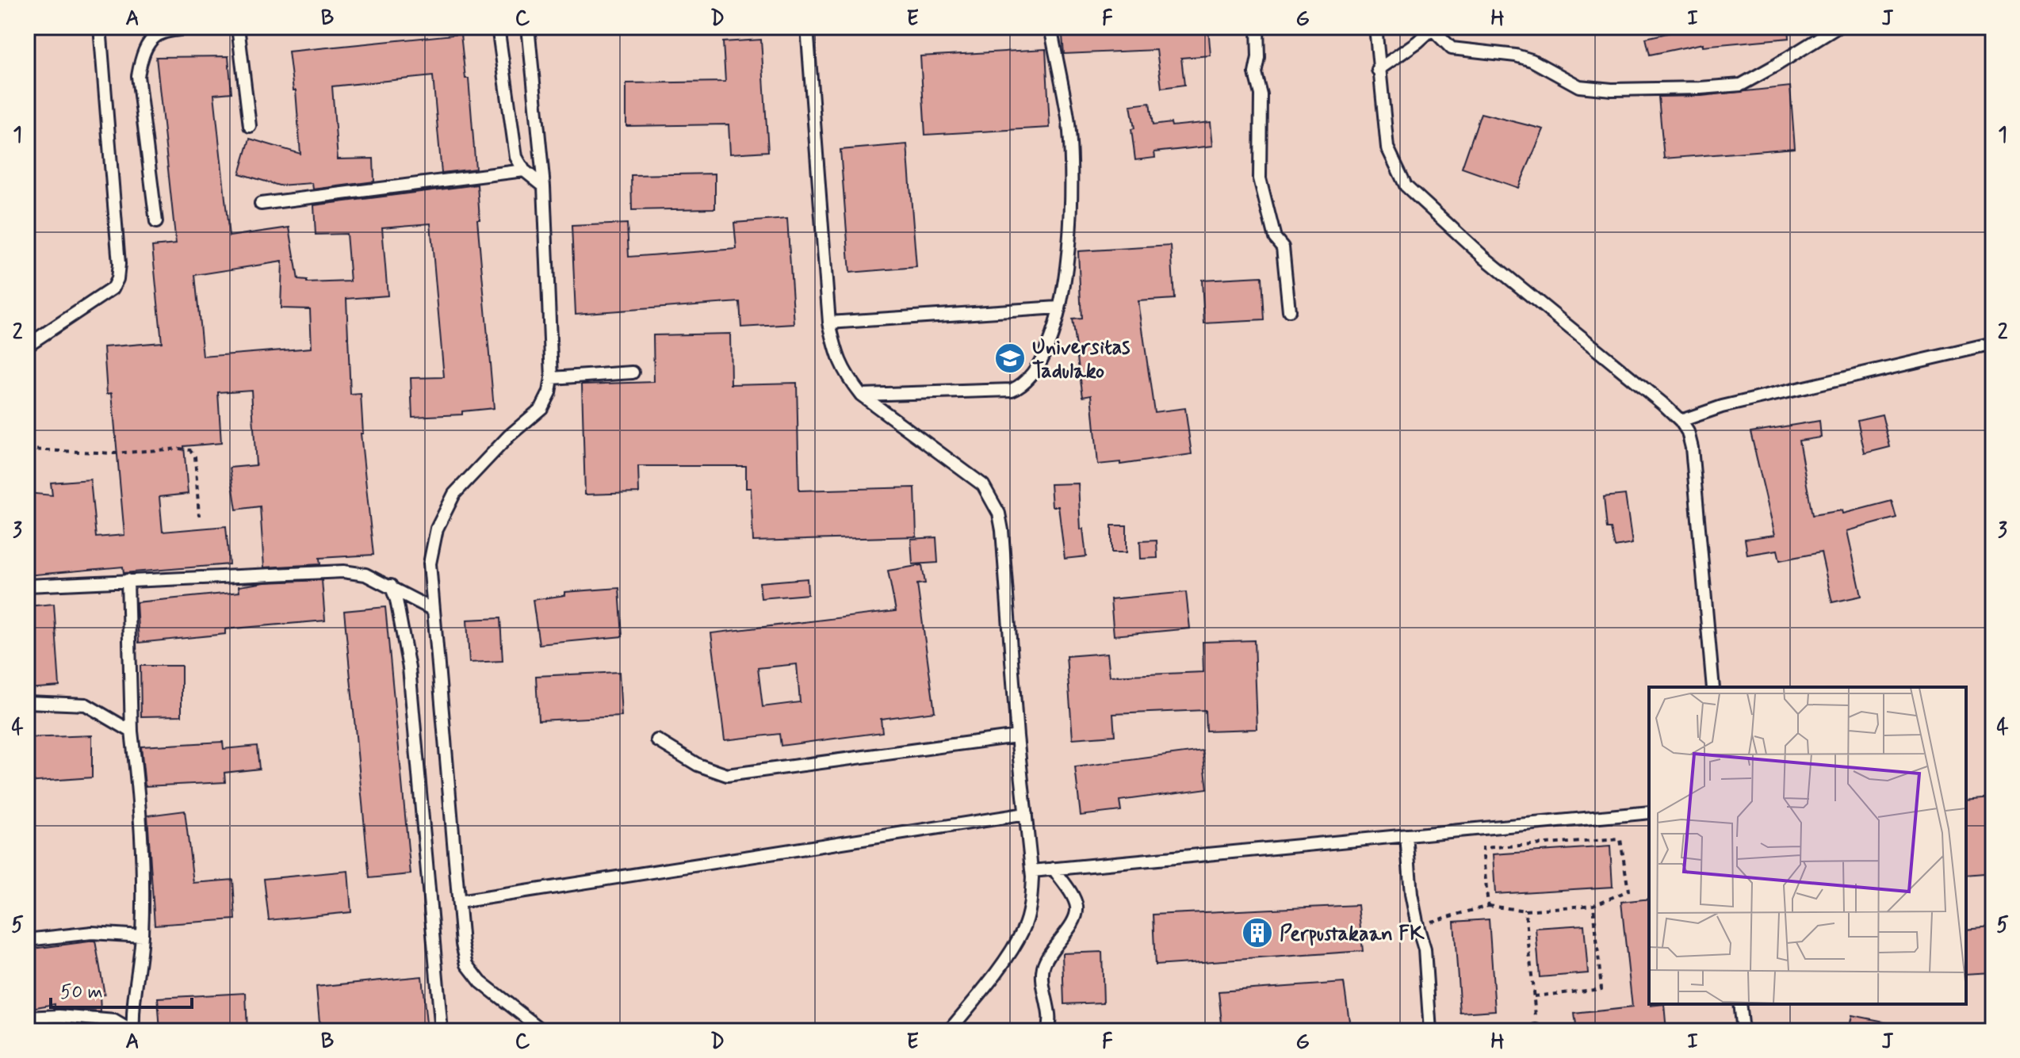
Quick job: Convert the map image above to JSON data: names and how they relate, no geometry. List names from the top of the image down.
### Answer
{
  "places": {
    "school or university": ["Universitas Tadulako"],
    "building": ["Perpustakaan FK"]
  },
  "scale_bar": "50 m",
  "grid": {
    "columns": [
      "A",
      "B",
      "C",
      "D",
      "E",
      "F",
      "G",
      "H",
      "I",
      "J"
    ],
    "rows": [
      "1",
      "2",
      "3",
      "4",
      "5"
    ]
  }
}
